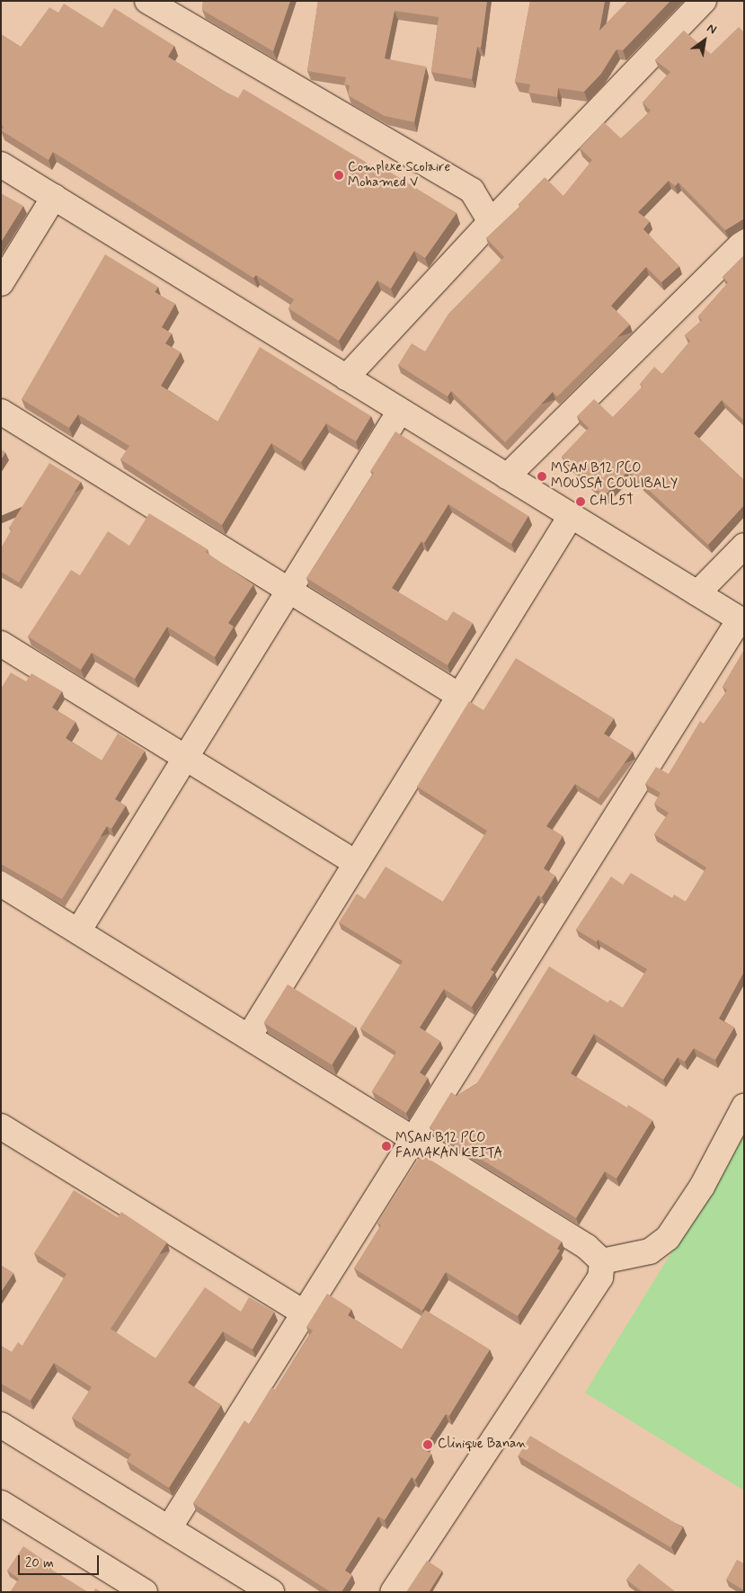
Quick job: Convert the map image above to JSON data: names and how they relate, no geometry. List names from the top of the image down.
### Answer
{
  "places": [
    "Complexe Scolaire Mohamed V",
    "MSAN B12 PCO MOUSSA COULIBALY",
    "CH L5T",
    "MSAN B12 PCO FAMAKAN KEITA",
    "Clinique Banan"
  ],
  "scale_bar": "20 m",
  "north": "top right"
}
